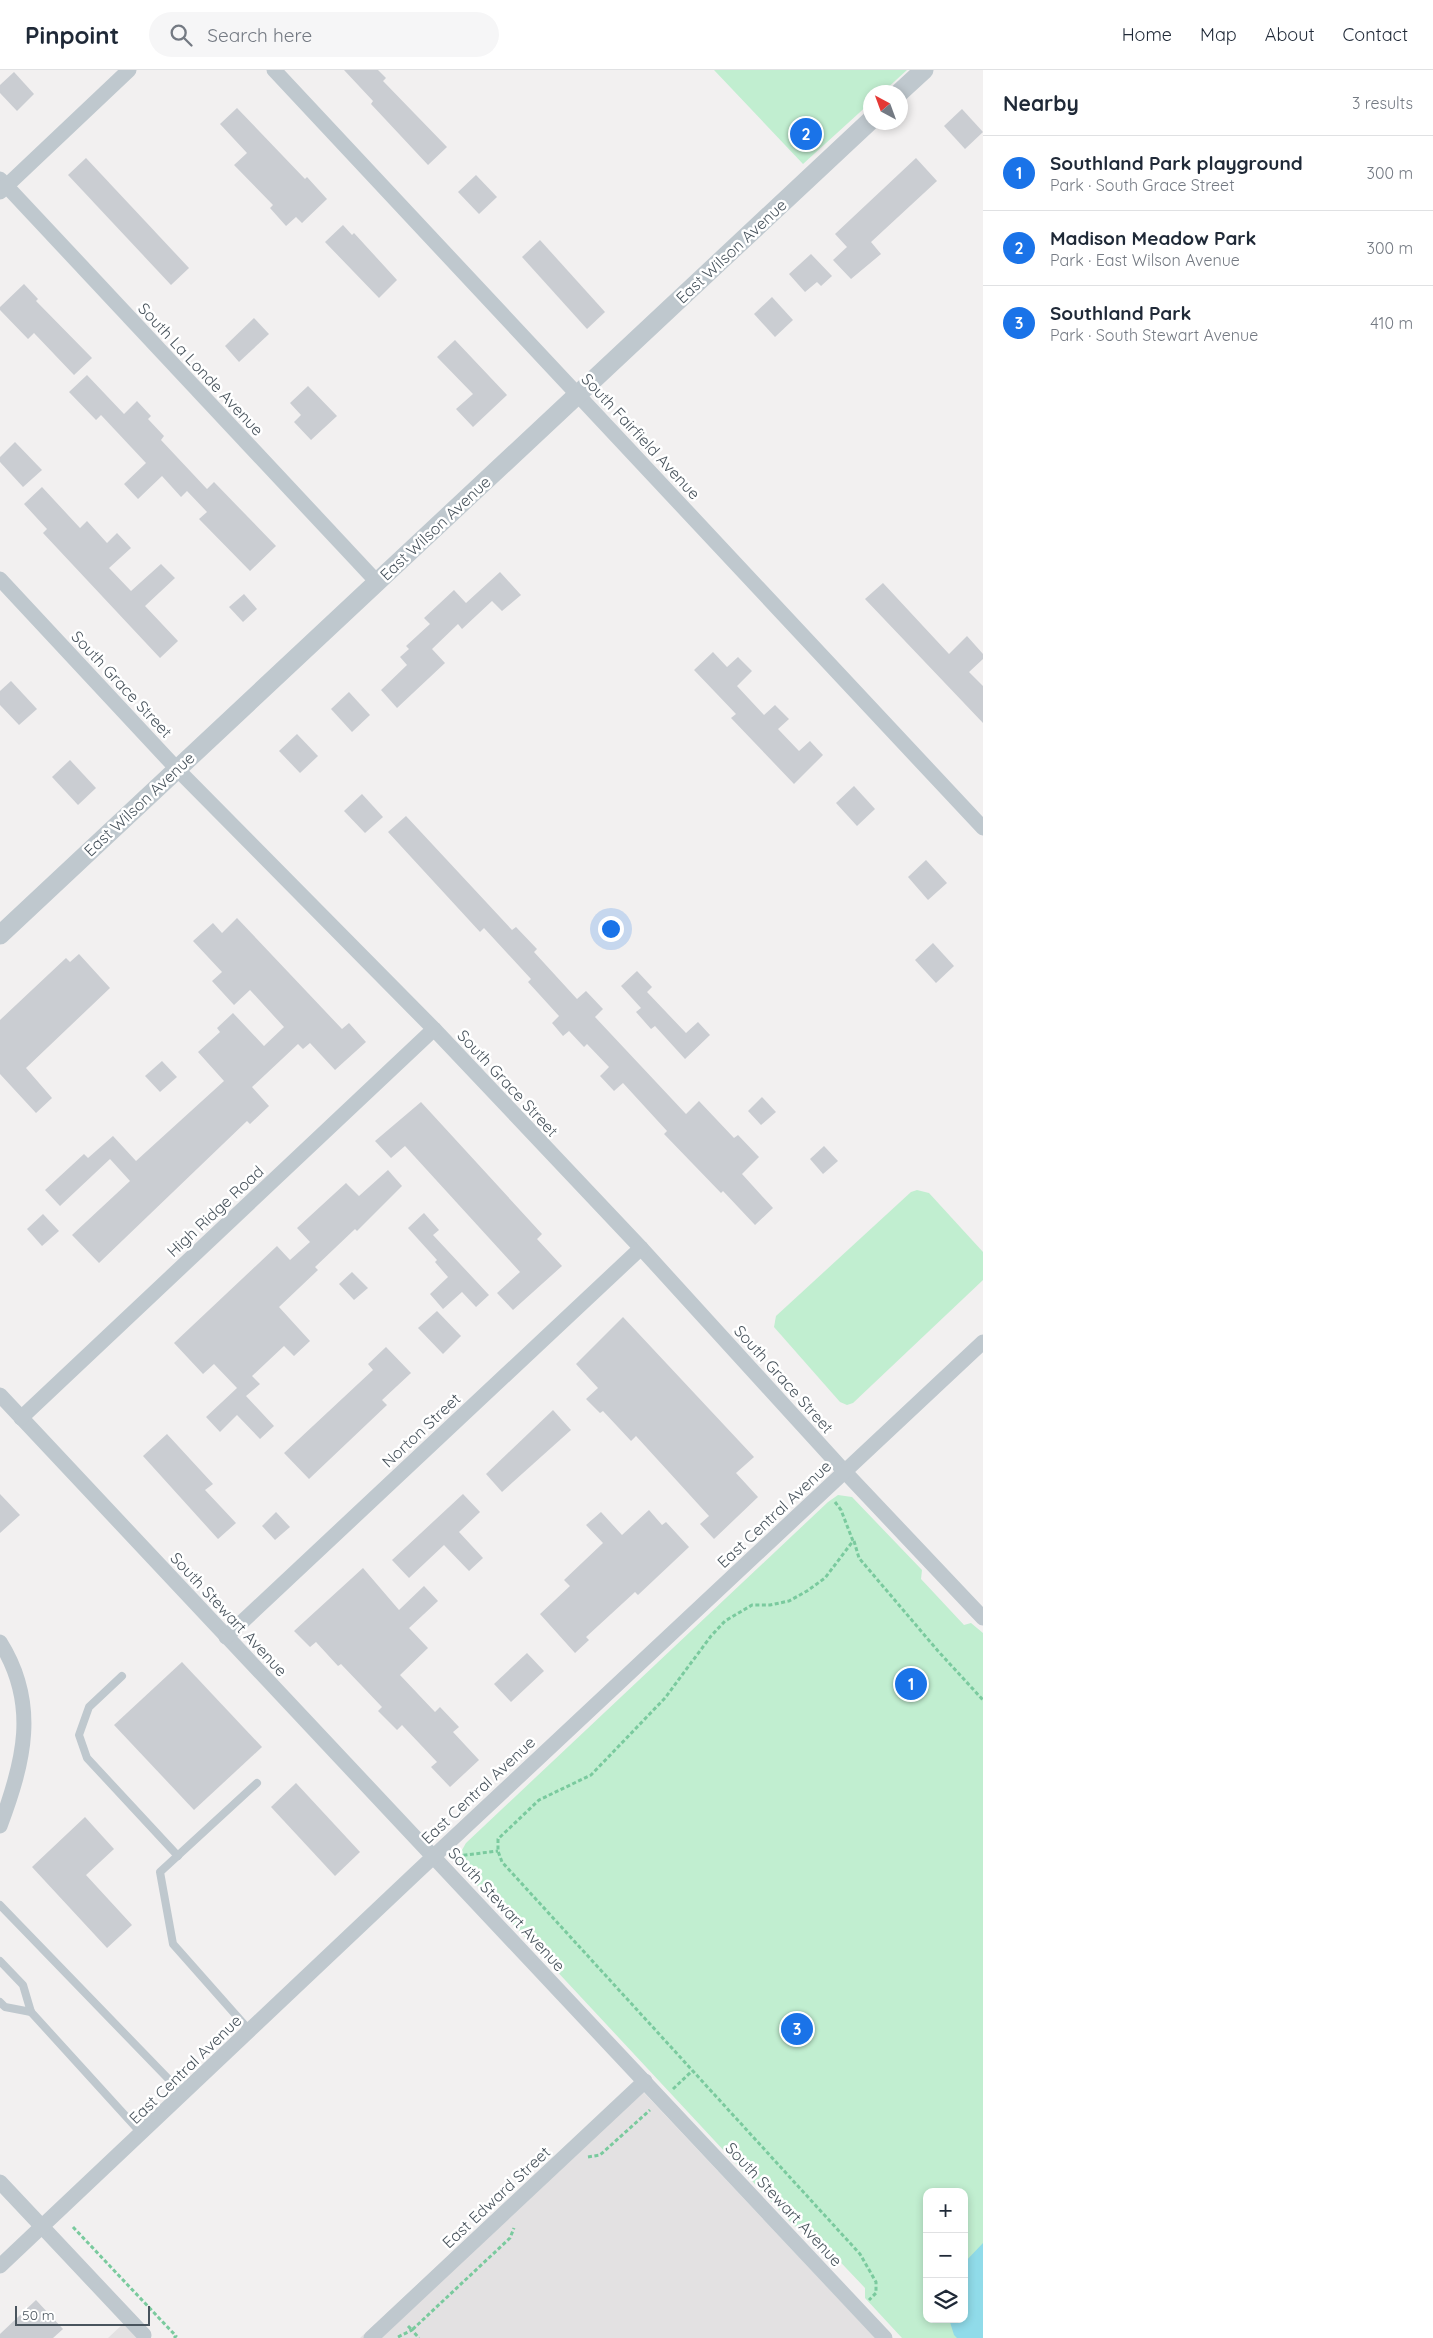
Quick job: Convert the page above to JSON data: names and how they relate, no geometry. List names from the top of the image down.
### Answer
{
  "streets": {
    "street": [
      "East Wilson Avenue",
      "South La Londe Avenue",
      "South Fairfield Avenue",
      "South Grace Street",
      "High Ridge Road",
      "Norton Street",
      "East Central Avenue",
      "South Stewart Avenue",
      "East Edward Street"
    ]
  },
  "crossings": [
    ["East Wilson Avenue", "South La Londe Avenue"],
    ["East Wilson Avenue", "South Fairfield Avenue"],
    ["East Wilson Avenue", "South Grace Street"],
    ["South Grace Street", "High Ridge Road"],
    ["South Grace Street", "Norton Street"],
    ["South Grace Street", "East Central Avenue"],
    ["High Ridge Road", "South Stewart Avenue"],
    ["Norton Street", "South Stewart Avenue"],
    ["East Central Avenue", "South Stewart Avenue"],
    ["South Stewart Avenue", "East Edward Street"]
  ],
  "scale_bar": "50 m",
  "north": "top left",
  "page": {
    "header": "Pinpoint",
    "search": "Search here",
    "nav": [
      "Home",
      "Map",
      "About",
      "Contact"
    ],
    "heading": ["Nearby", "3 results"],
    "pins": ["2", "1", "3"],
    "list": [
      {
        "mark": "1",
        "name": "Southland Park playground",
        "note": "Park · South Grace Street",
        "value": "300 m"
      },
      {
        "mark": "2",
        "name": "Madison Meadow Park",
        "note": "Park · East Wilson Avenue",
        "value": "300 m"
      },
      {
        "mark": "3",
        "name": "Southland Park",
        "note": "Park · South Stewart Avenue",
        "value": "410 m"
      }
    ],
    "map_buttons": ["+", "−"],
    "scale": "50 m"
  }
}
